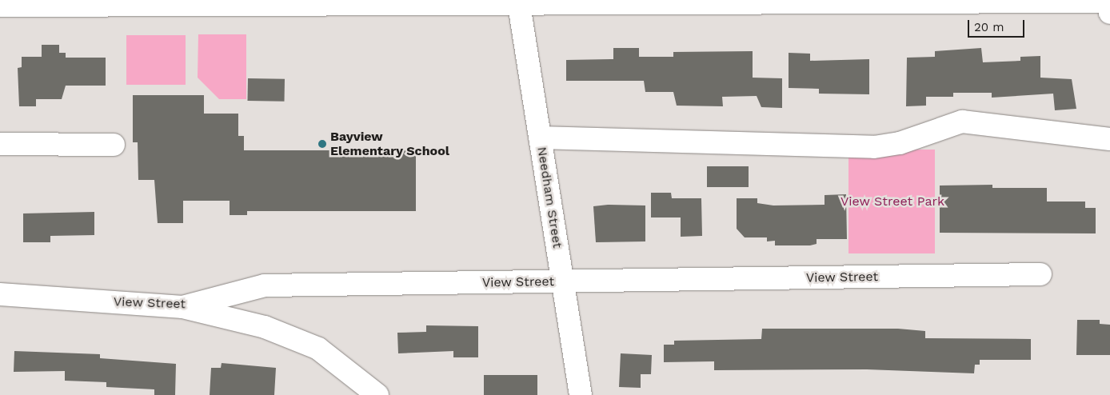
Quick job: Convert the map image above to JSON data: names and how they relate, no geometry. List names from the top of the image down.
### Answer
{
  "streets": {
    "street": ["Needham Street", "View Street"]
  },
  "crossings": [
    ["Needham Street", "View Street"]
  ],
  "parks": ["View Street Park"],
  "places": ["Bayview Elementary School"],
  "scale_bar": "20 m"
}
